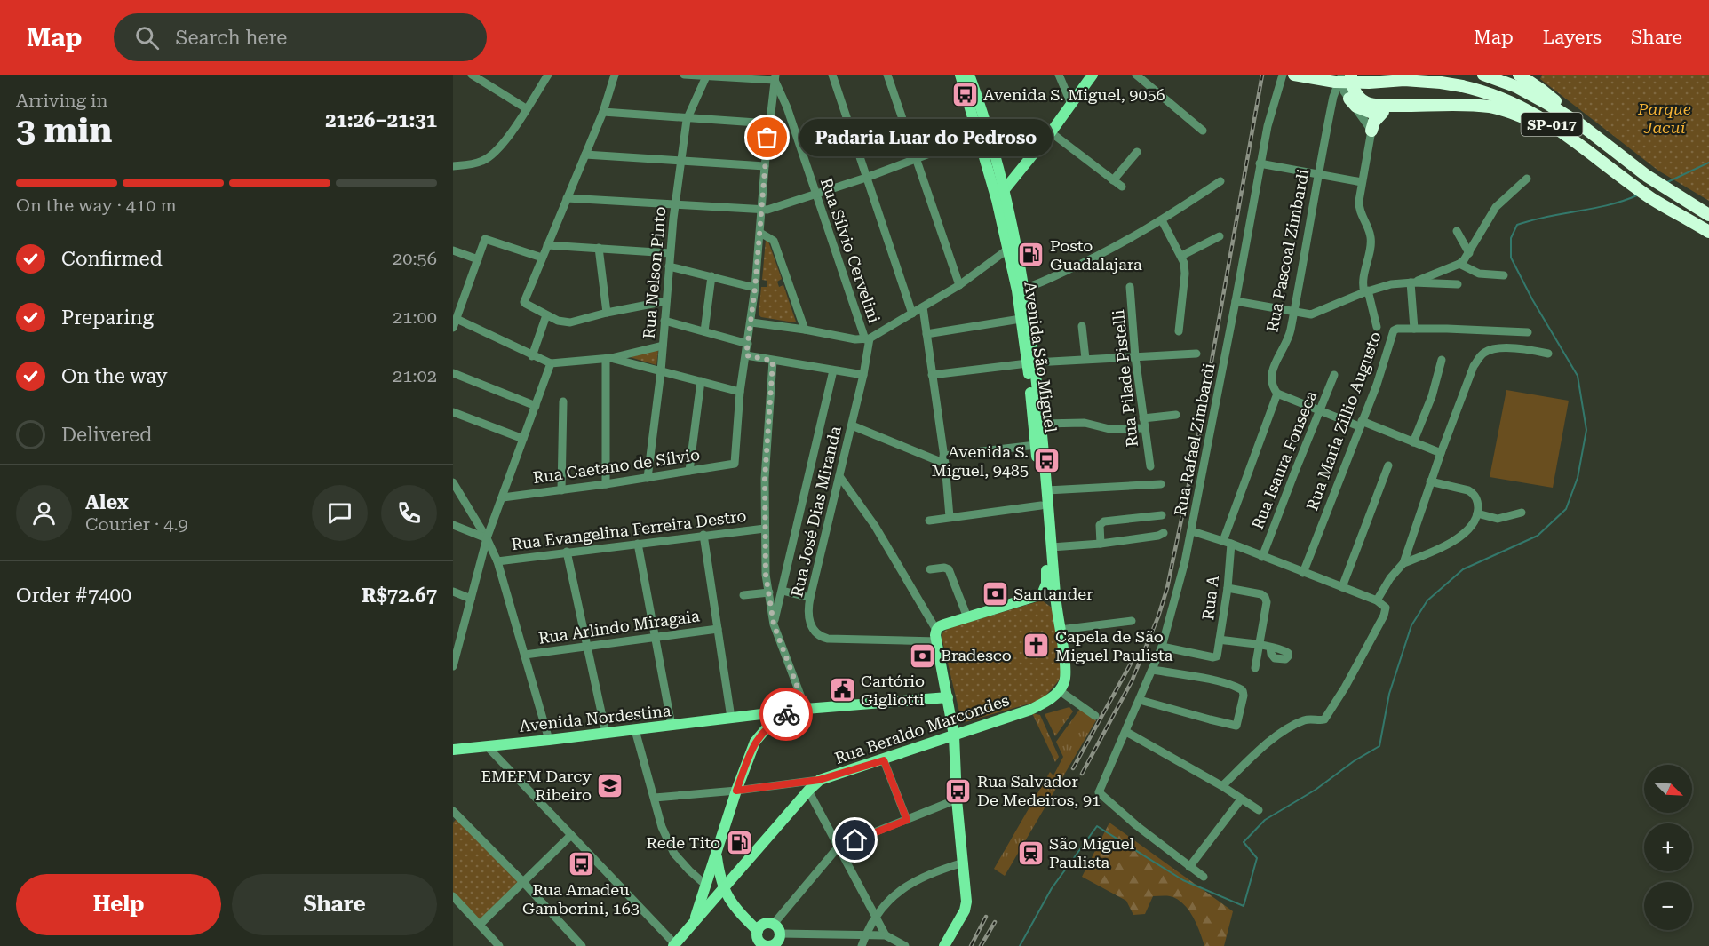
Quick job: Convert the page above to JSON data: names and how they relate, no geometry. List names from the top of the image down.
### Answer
{
  "streets": {
    "highway": ["SP-017"],
    "main road": ["Avenida São Miguel", "Avenida Nordestina", "Rua Beraldo Marcondes"],
    "street": [
      "Rua Sílvio Cervelini",
      "Rua Pascoal Zimbardi",
      "Rua Nelson Pinto",
      "Rua Pilade Pistelli",
      "Rua Maria Zillio Augusto",
      "Rua Rafael Zimbardi",
      "Rua Isaura Fonseca",
      "Rua Caetano de Sílvio",
      "Rua José Dias Miranda",
      "Rua Evangelina Ferreira Destro",
      "Rua A",
      "Rua Arlindo Miragaia"
    ]
  },
  "crossings": [
    ["Rua Sílvio Cervelini", "Rua José Dias Miranda"],
    ["Rua Pascoal Zimbardi", "Rua A"],
    ["Rua Nelson Pinto", "Rua Caetano de Sílvio"],
    ["Avenida São Miguel", "Rua Beraldo Marcondes"],
    ["Rua Rafael Zimbardi", "Rua A"]
  ],
  "parks": ["Parque Jacuí"],
  "places": {
    "bus stop": [
      "Avenida S. Miguel, 9056",
      "Avenida S. Miguel, 9485",
      "Rua Salvador De Medeiros, 91",
      "Rua Amadeu Gamberini, 163"
    ],
    "other": ["Padaria Luar do Pedroso"],
    "fuel station": ["Posto Guadalajara", "Rede Tito"],
    "bank": ["Santander", "Bradesco"],
    "church": ["Capela de São Miguel Paulista"],
    "public building": ["Cartório Gigliotti"],
    "school or university": ["EMEFM Darcy Ribeiro"],
    "station": ["São Miguel Paulista"]
  },
  "north": "bottom right",
  "page": {
    "header": "Map",
    "search": "Search here",
    "nav": ["Map", "Layers", "Share"],
    "heading": ["3 min", "Arriving in", "21:26–21:31"],
    "panel": [
      "Alex",
      "Courier · 4.9",
      "Order #7400",
      "R$72.67"
    ],
    "bubble": "Padaria Luar do Pedroso",
    "bar": "On the way · 410 m",
    "list": [
      ["Confirmed", "20:56"],
      ["Preparing", "21:00"],
      ["On the way", "21:02"],
      "Delivered"
    ],
    "map_buttons": ["+", "−"],
    "buttons": ["Help", "Share"]
  }
}
